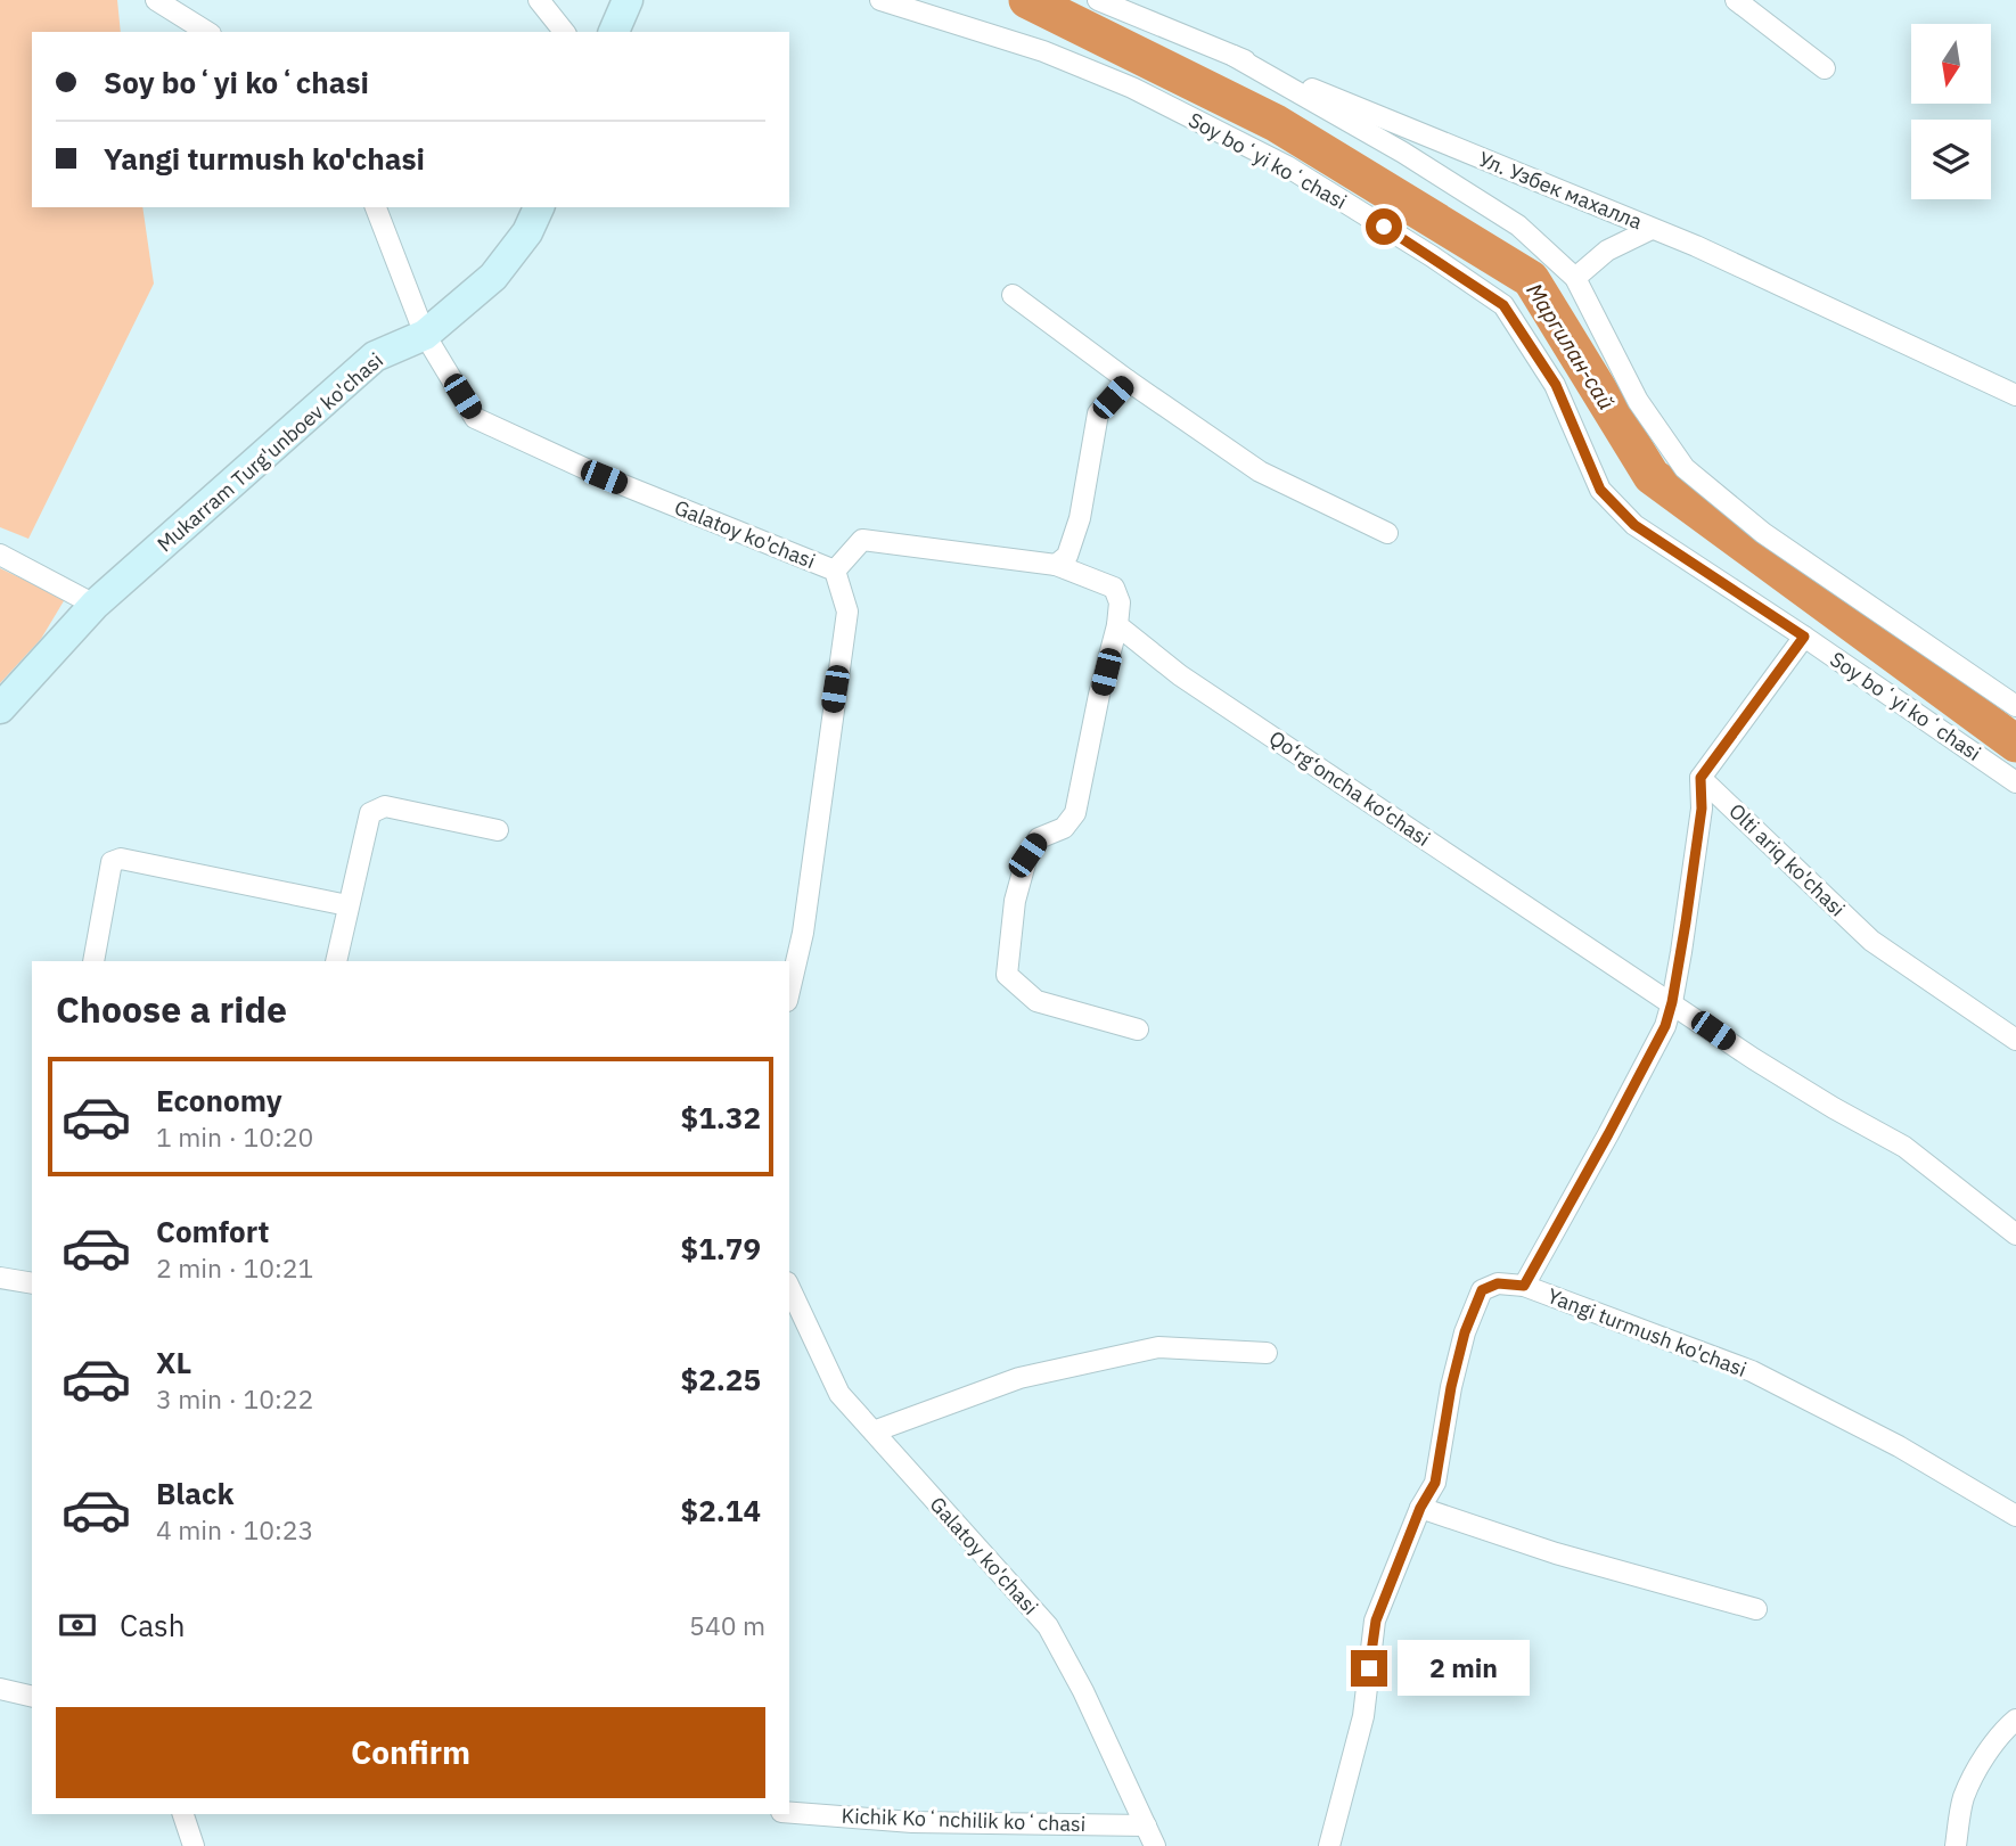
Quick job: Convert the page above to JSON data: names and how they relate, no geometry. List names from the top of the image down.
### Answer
{
  "streets": {
    "street": [
      "Soy boʻyi koʻchasi",
      "Ул. Узбек махалла",
      "Mukarram Turg'unboev ko'chasi",
      "Galatoy ko'chasi",
      "Qo‘rg‘oncha ko‘chasi",
      "Olti ariq ko'chasi",
      "Yangi turmush ko'chasi",
      "Kichik Koʻnchilik koʻchasi"
    ]
  },
  "crossings": [
    ["Mukarram Turg'unboev ko'chasi", "Galatoy ko'chasi"],
    ["Galatoy ko'chasi", "Kichik Koʻnchilik koʻchasi"]
  ],
  "water": ["Маргилан-сай"],
  "north": "bottom",
  "page": {
    "banner": ["Soy boʻyi koʻchasi", "Yangi turmush ko'chasi"],
    "heading": "Choose a ride",
    "list": [
      {
        "name": "Economy",
        "note": "1 min · 10:20",
        "value": "$1.32"
      },
      {
        "name": "Comfort",
        "note": "2 min · 10:21",
        "value": "$1.79"
      },
      {
        "name": "XL",
        "note": "3 min · 10:22",
        "value": "$2.25"
      },
      {
        "name": "Black",
        "note": "4 min · 10:23",
        "value": "$2.14"
      }
    ],
    "pay": ["Cash", "540 m"],
    "bubble": "2 min",
    "buttons": "Confirm"
  }
}
